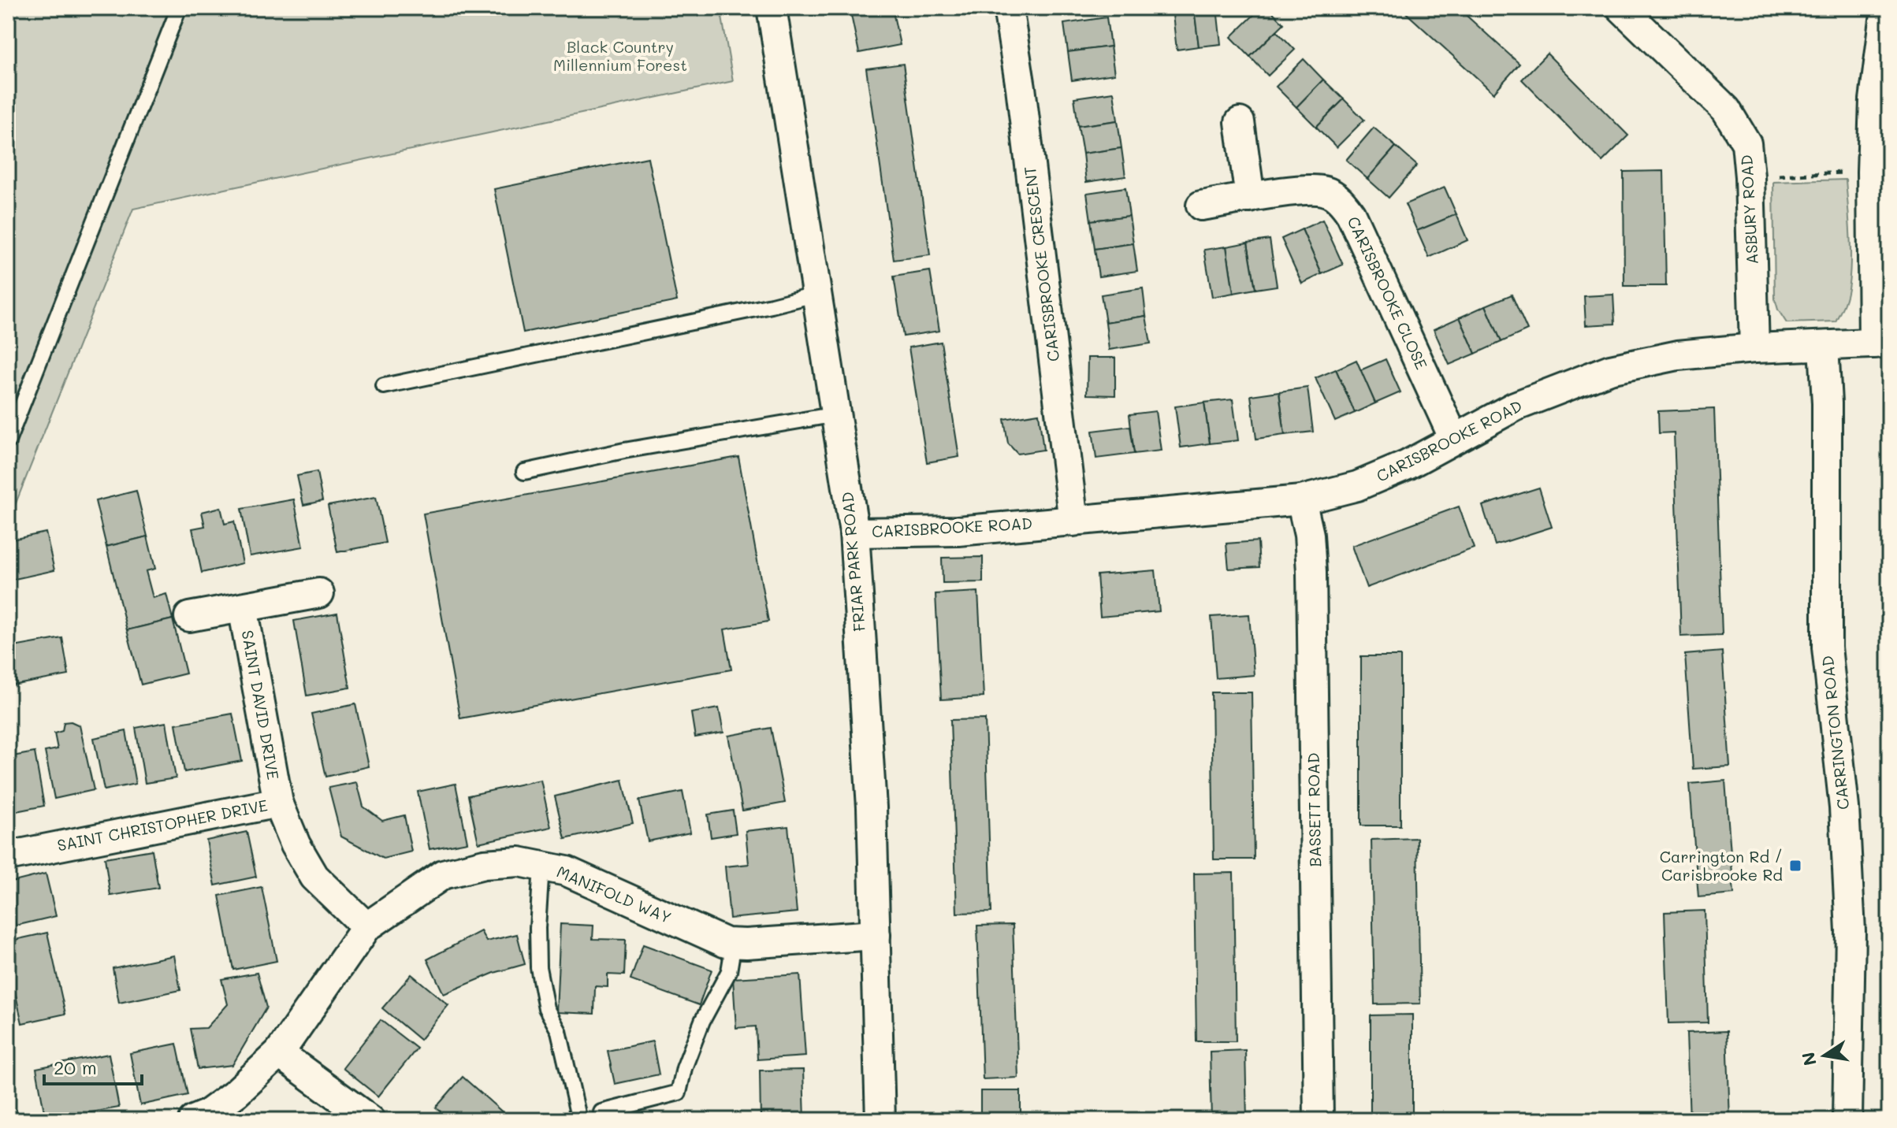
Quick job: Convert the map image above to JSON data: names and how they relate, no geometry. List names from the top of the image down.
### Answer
{
  "streets": {
    "street": [
      "ASBURY ROAD",
      "CARISBROOKE CRESCENT",
      "CARISBROOKE CLOSE",
      "CARISBROOKE ROAD",
      "FRIAR PARK ROAD",
      "SAINT DAVID DRIVE",
      "CARRINGTON ROAD",
      "BASSETT ROAD",
      "SAINT CHRISTOPHER DRIVE",
      "MANIFOLD WAY"
    ]
  },
  "crossings": [
    ["ASBURY ROAD", "CARISBROOKE ROAD"],
    ["CARISBROOKE CRESCENT", "CARISBROOKE ROAD"],
    ["CARISBROOKE CLOSE", "CARISBROOKE ROAD"],
    ["CARISBROOKE ROAD", "FRIAR PARK ROAD"],
    ["CARISBROOKE ROAD", "CARRINGTON ROAD"],
    ["CARISBROOKE ROAD", "BASSETT ROAD"],
    ["FRIAR PARK ROAD", "MANIFOLD WAY"],
    ["SAINT DAVID DRIVE", "SAINT CHRISTOPHER DRIVE"],
    ["SAINT CHRISTOPHER DRIVE", "MANIFOLD WAY"]
  ],
  "parks": ["Black Country Millennium Forest"],
  "places": {
    "transit": ["Carrington Rd / Carisbrooke Rd"]
  },
  "scale_bar": "20 m",
  "north": "left"
}
